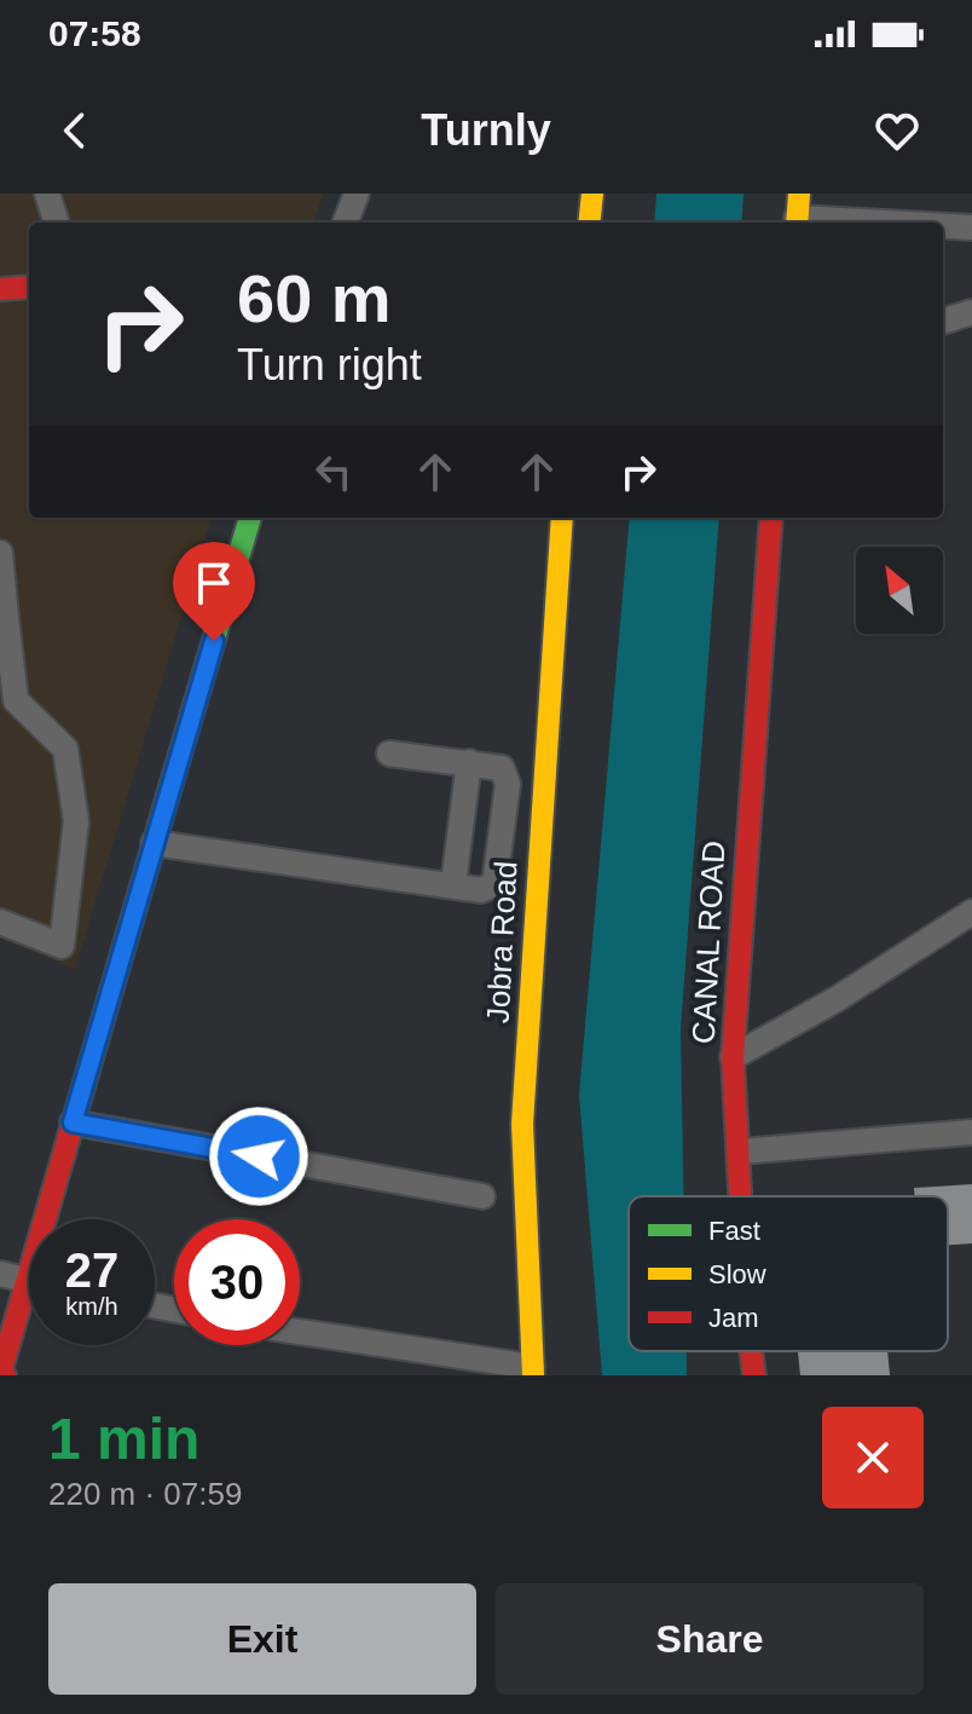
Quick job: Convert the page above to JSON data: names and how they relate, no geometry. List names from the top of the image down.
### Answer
{
  "streets": {
    "main road": ["Jobra Road", "CANAL ROAD"]
  },
  "legend": ["Fast", "Slow", "Jam"],
  "north": "top left",
  "page": {
    "status": "07:58",
    "header": "Turnly",
    "turn": ["60 m", "Turn right"],
    "speed": "27 km/h",
    "limit": "30",
    "heading": ["1 min", "220 m · 07:59"],
    "buttons": ["Exit", "Share"]
  }
}
